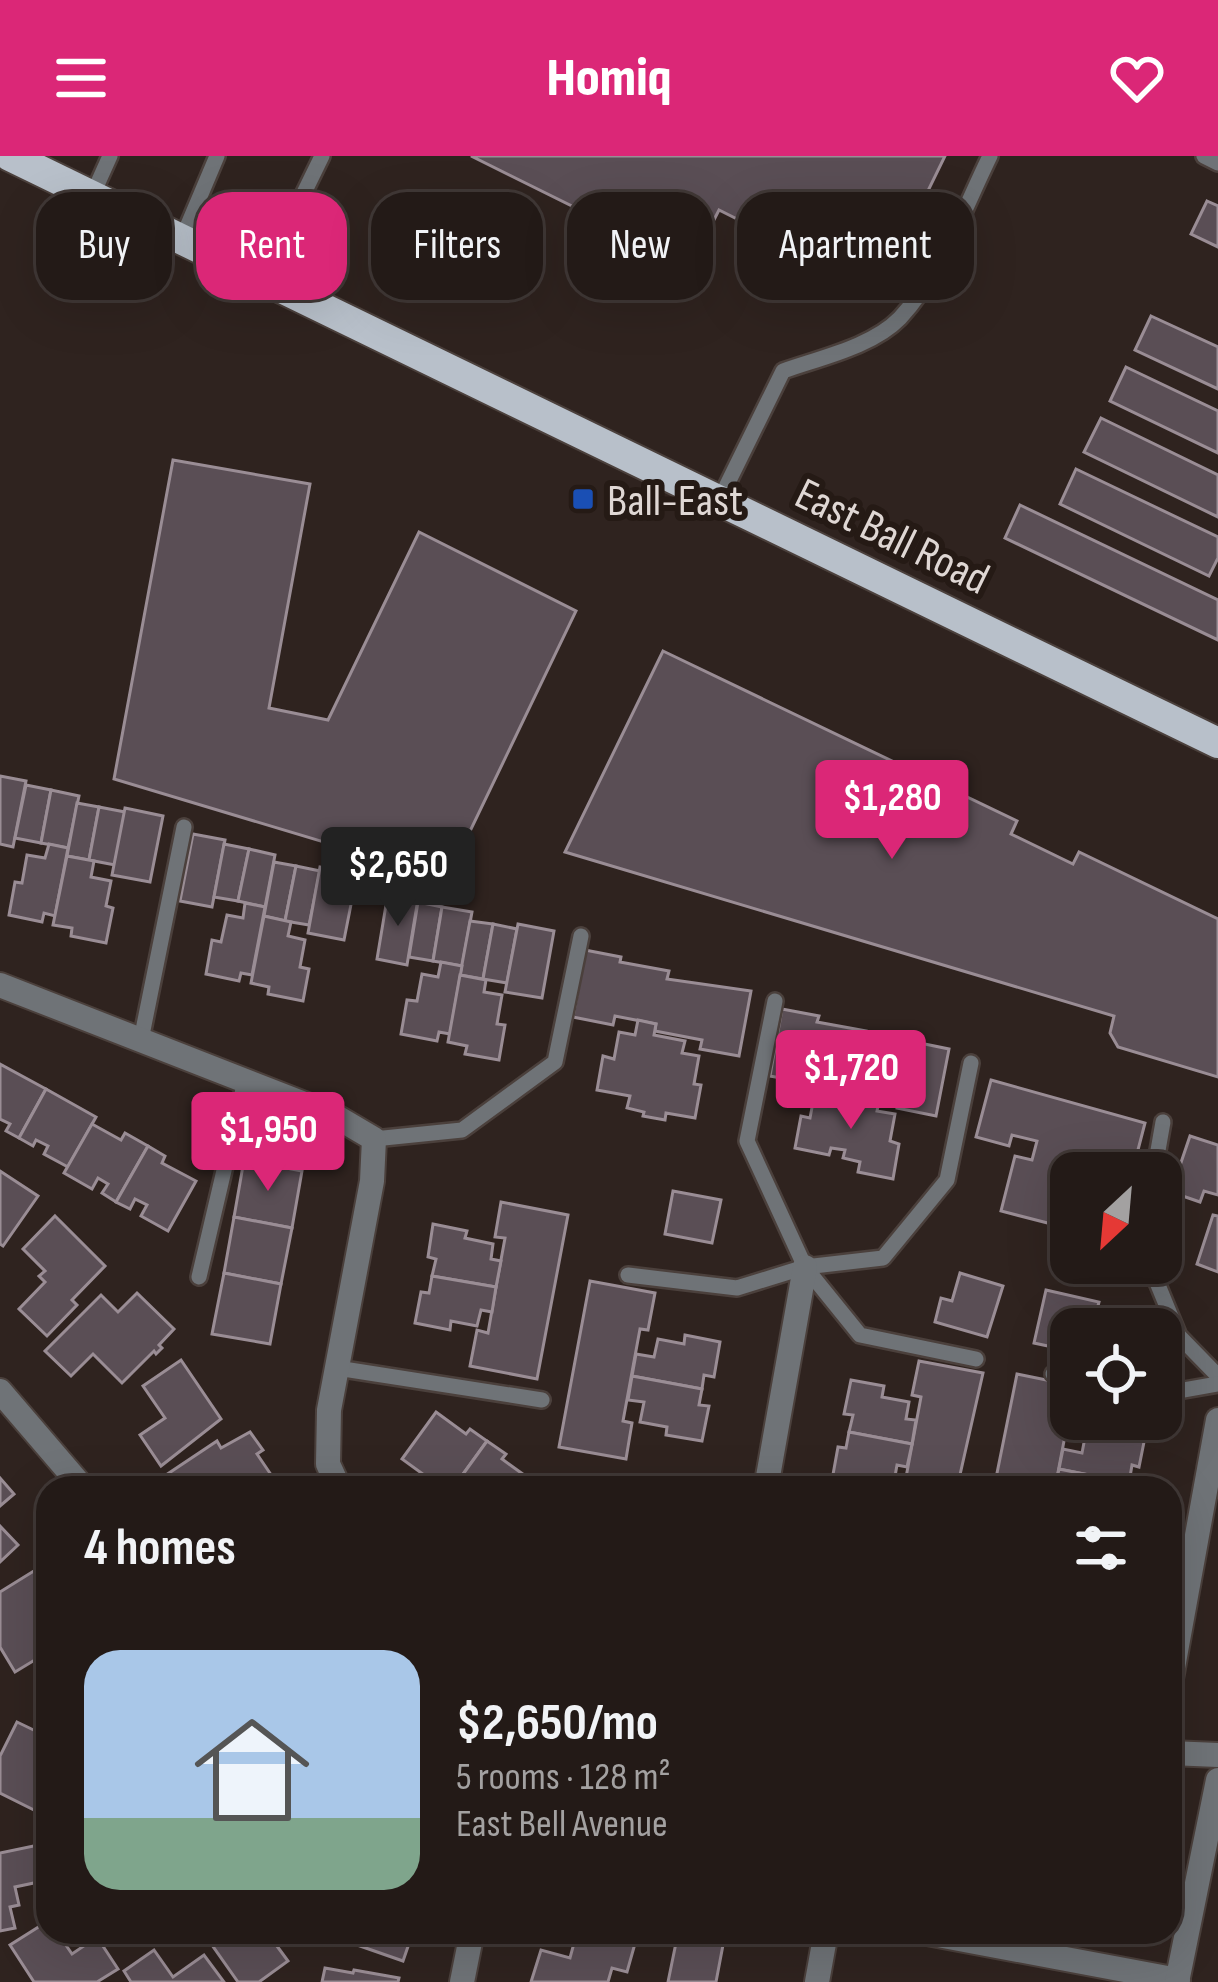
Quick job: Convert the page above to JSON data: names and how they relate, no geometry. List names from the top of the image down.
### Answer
{
  "streets": {
    "main road": ["East Ball Road"]
  },
  "places": {
    "transit": ["Ball-East"]
  },
  "north": "bottom left",
  "page": {
    "header": "Homiq",
    "chip": [
      "Buy",
      "Rent",
      "Filters",
      "New",
      "Apartment"
    ],
    "price": [
      "$1,280",
      "$2,650",
      "$1,720",
      "$1,950"
    ],
    "heading": "4 homes",
    "list": [
      {
        "name": "$2,650/mo",
        "note": "5 rooms · 128 m² · East Bell Avenue"
      }
    ]
  }
}
